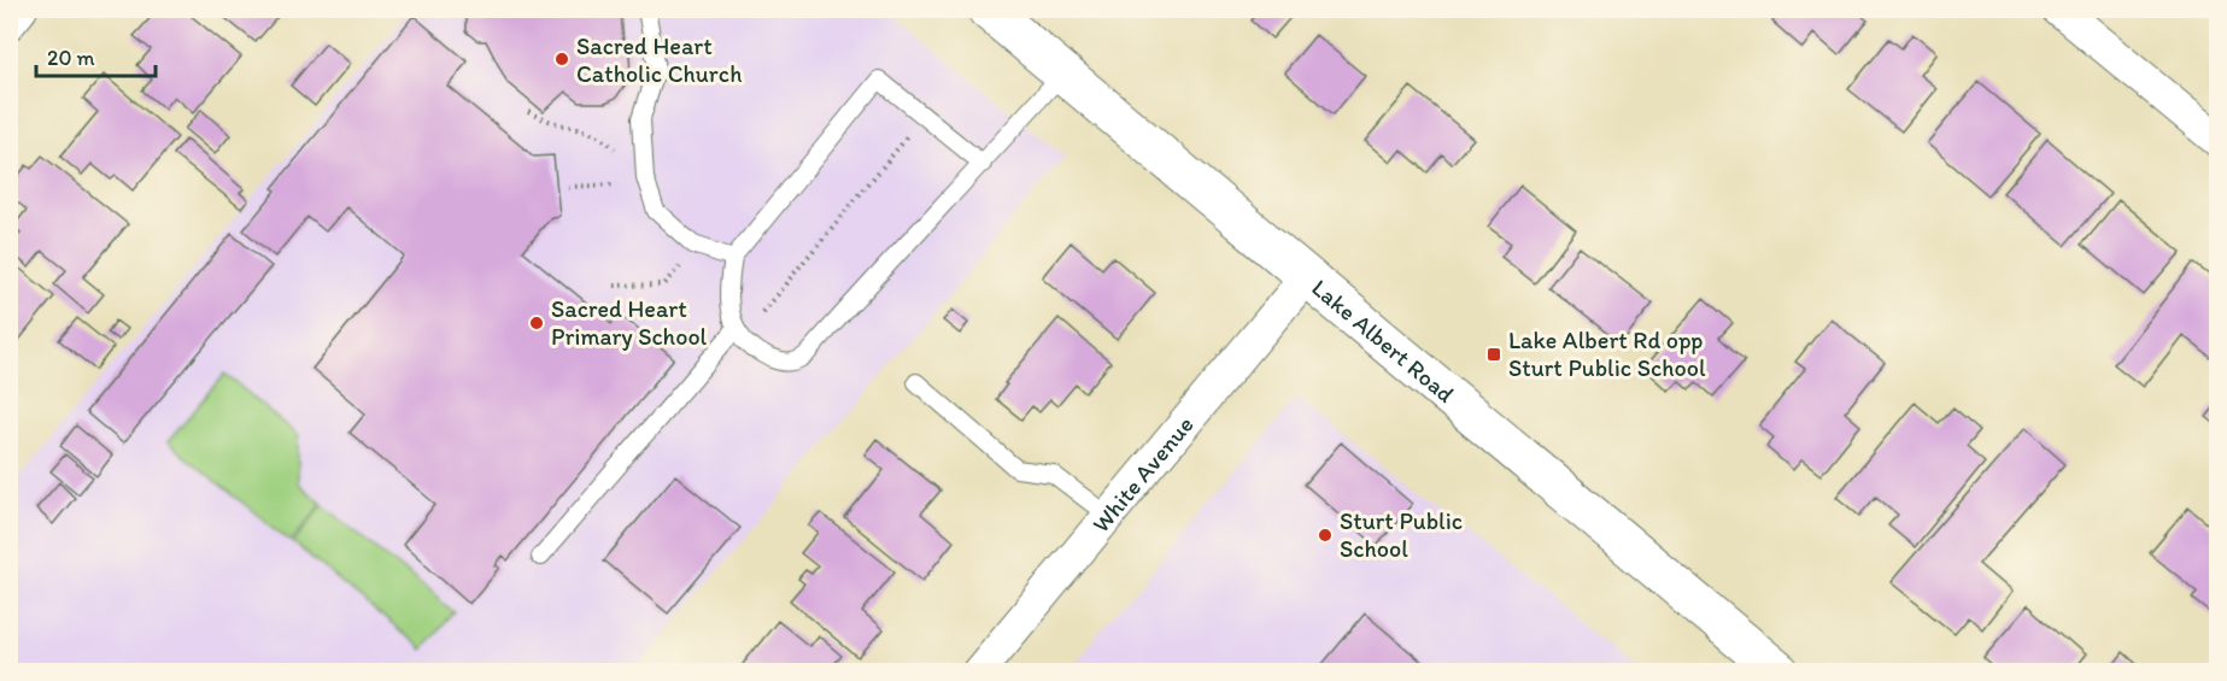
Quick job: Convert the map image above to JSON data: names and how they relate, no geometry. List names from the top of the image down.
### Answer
{
  "streets": {
    "main road": ["Lake Albert Road"],
    "street": ["White Avenue"]
  },
  "crossings": [
    ["Lake Albert Road", "White Avenue"]
  ],
  "places": {
    "other": ["Sacred Heart Catholic Church", "Sacred Heart Primary School", "Sturt Public School"],
    "transit": ["Lake Albert Rd opp Sturt Public School"]
  },
  "scale_bar": "20 m"
}
